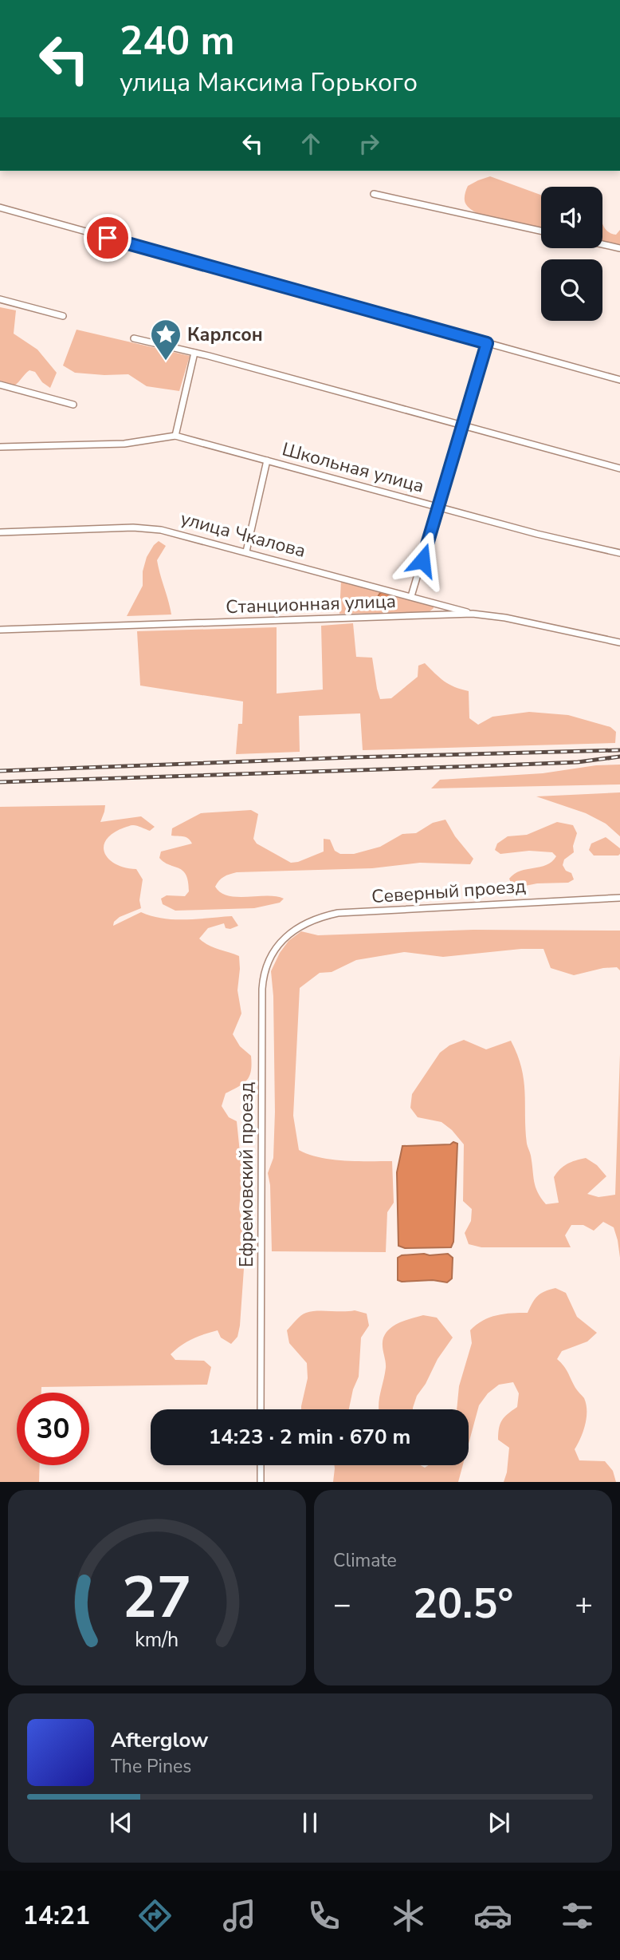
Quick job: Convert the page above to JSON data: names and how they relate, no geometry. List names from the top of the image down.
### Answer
{
  "streets": {
    "street": [
      "Школьная улица",
      "улица Чкалова",
      "Станционная улица",
      "Северный проезд",
      "Ефремовский проезд"
    ]
  },
  "crossings": [
    ["улица Чкалова", "Станционная улица"],
    ["Северный проезд", "Ефремовский проезд"]
  ],
  "places": {
    "place": ["Карлсон"]
  },
  "page": {
    "turn": ["240 m", "улица Максима Горького"],
    "limit": "30",
    "trip": "14:23 · 2 min · 670 m",
    "tile": "Climate",
    "heat": ["−", "20.5°", "+"],
    "song": ["Afterglow", "The Pines"],
    "tabs": "14:21",
    "gauge": ["27", "km/h"]
  }
}
